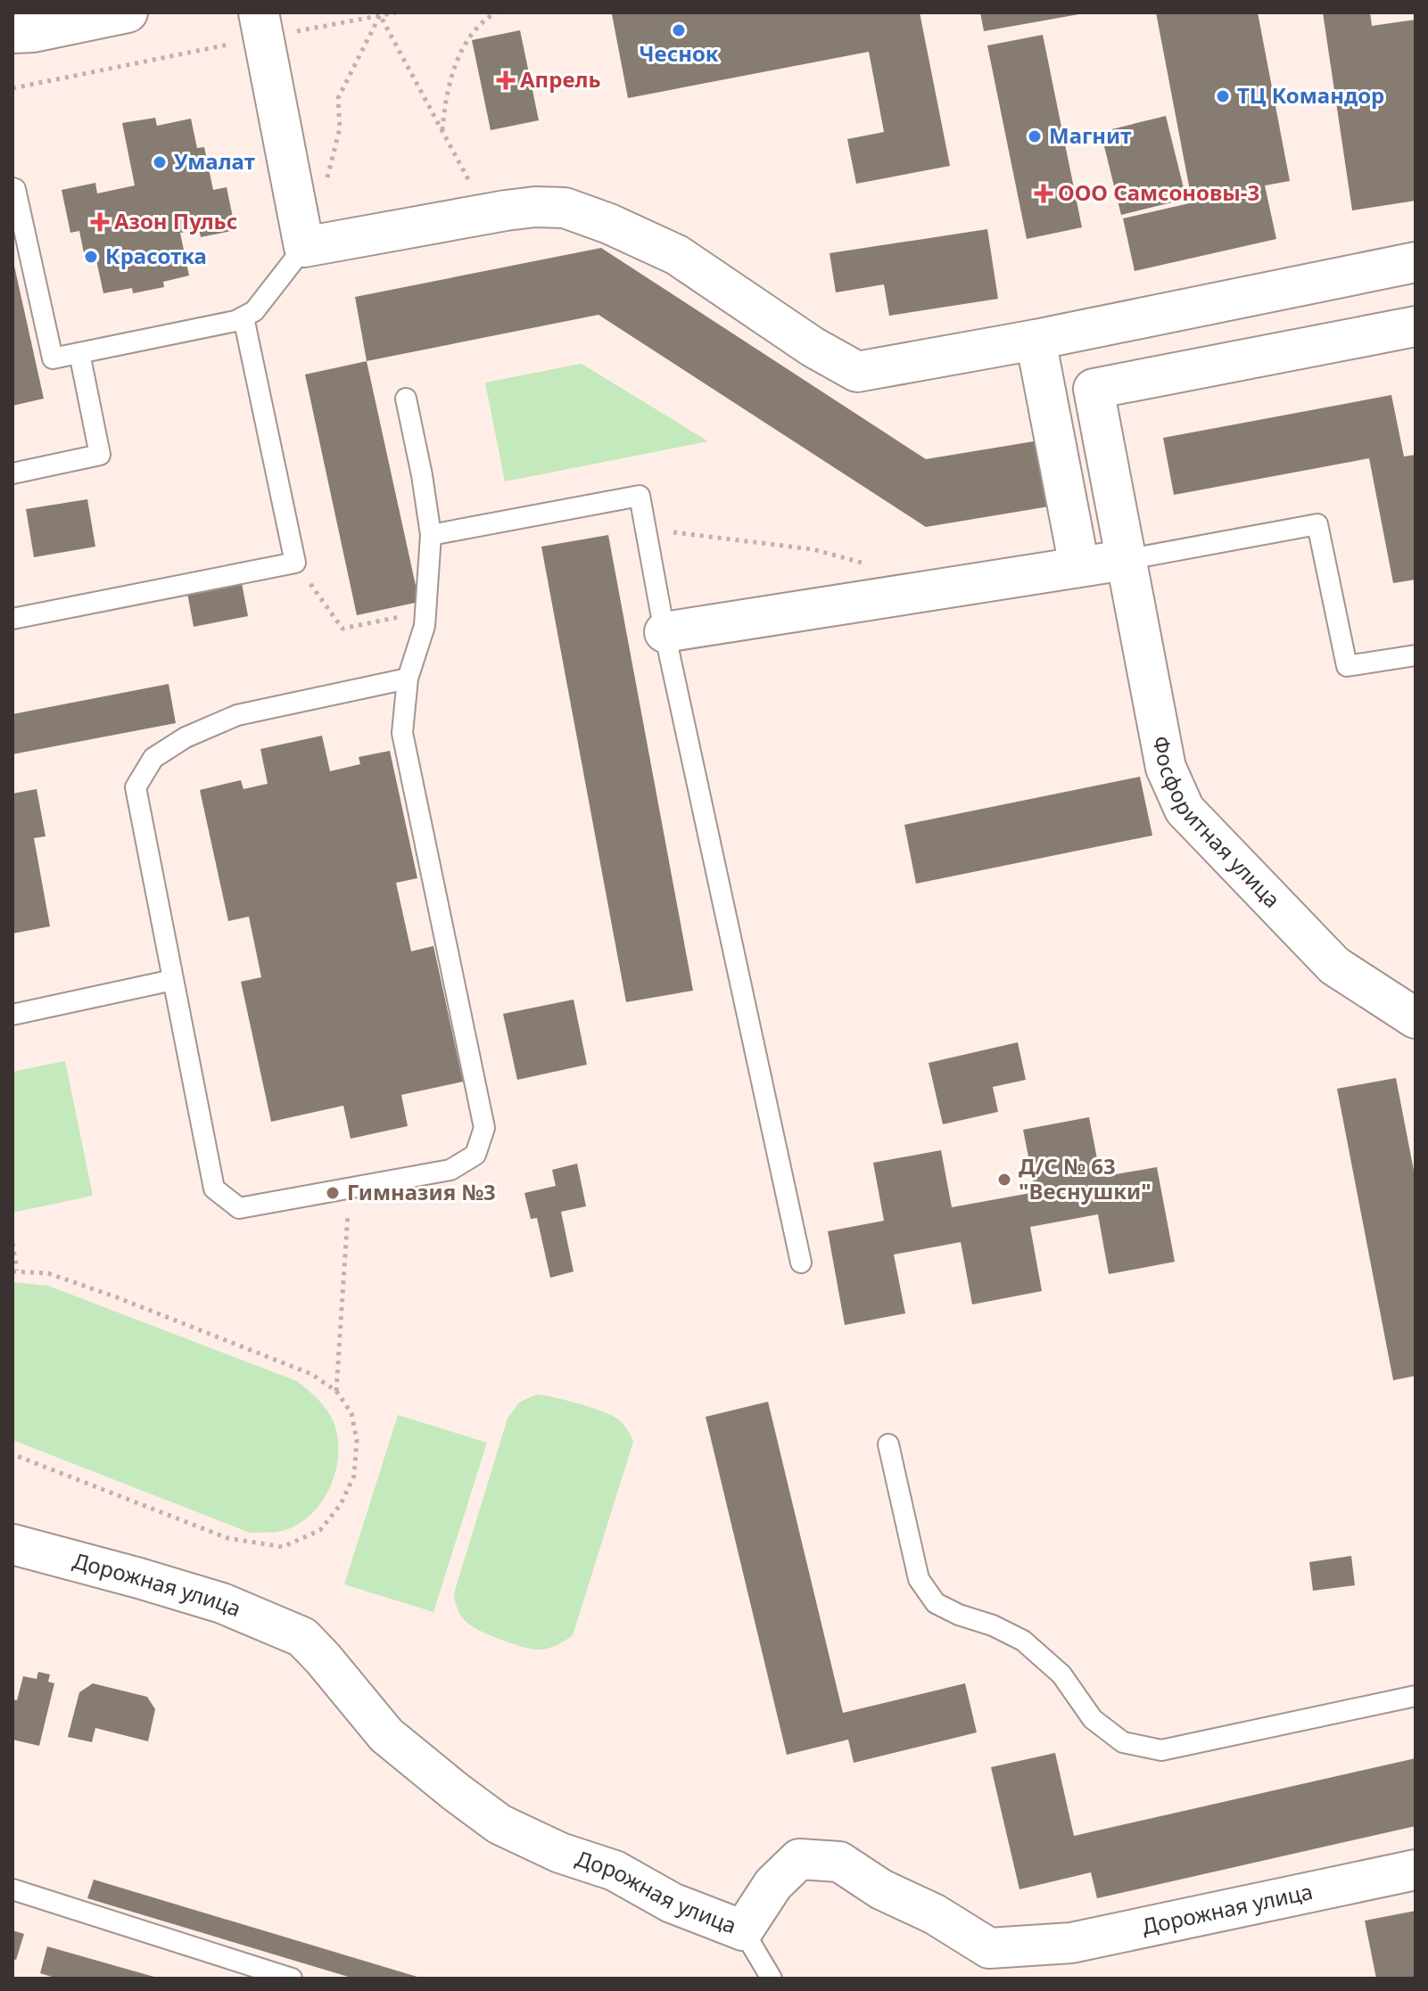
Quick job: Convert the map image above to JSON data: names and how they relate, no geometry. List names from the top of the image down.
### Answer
{
  "streets": {
    "street": ["Фосфоритная улица", "Дорожная улица"]
  },
  "places": {
    "other": [
      "Чеснок",
      "ТЦ Командор",
      "Магнит",
      "Умалат",
      "Красотка",
      "Д/С № 63 \"Веснушки\"",
      "Гимназия №3"
    ],
    "health": ["Апрель", "ООО Самсоновы-3", "Азон Пульс"]
  }
}
